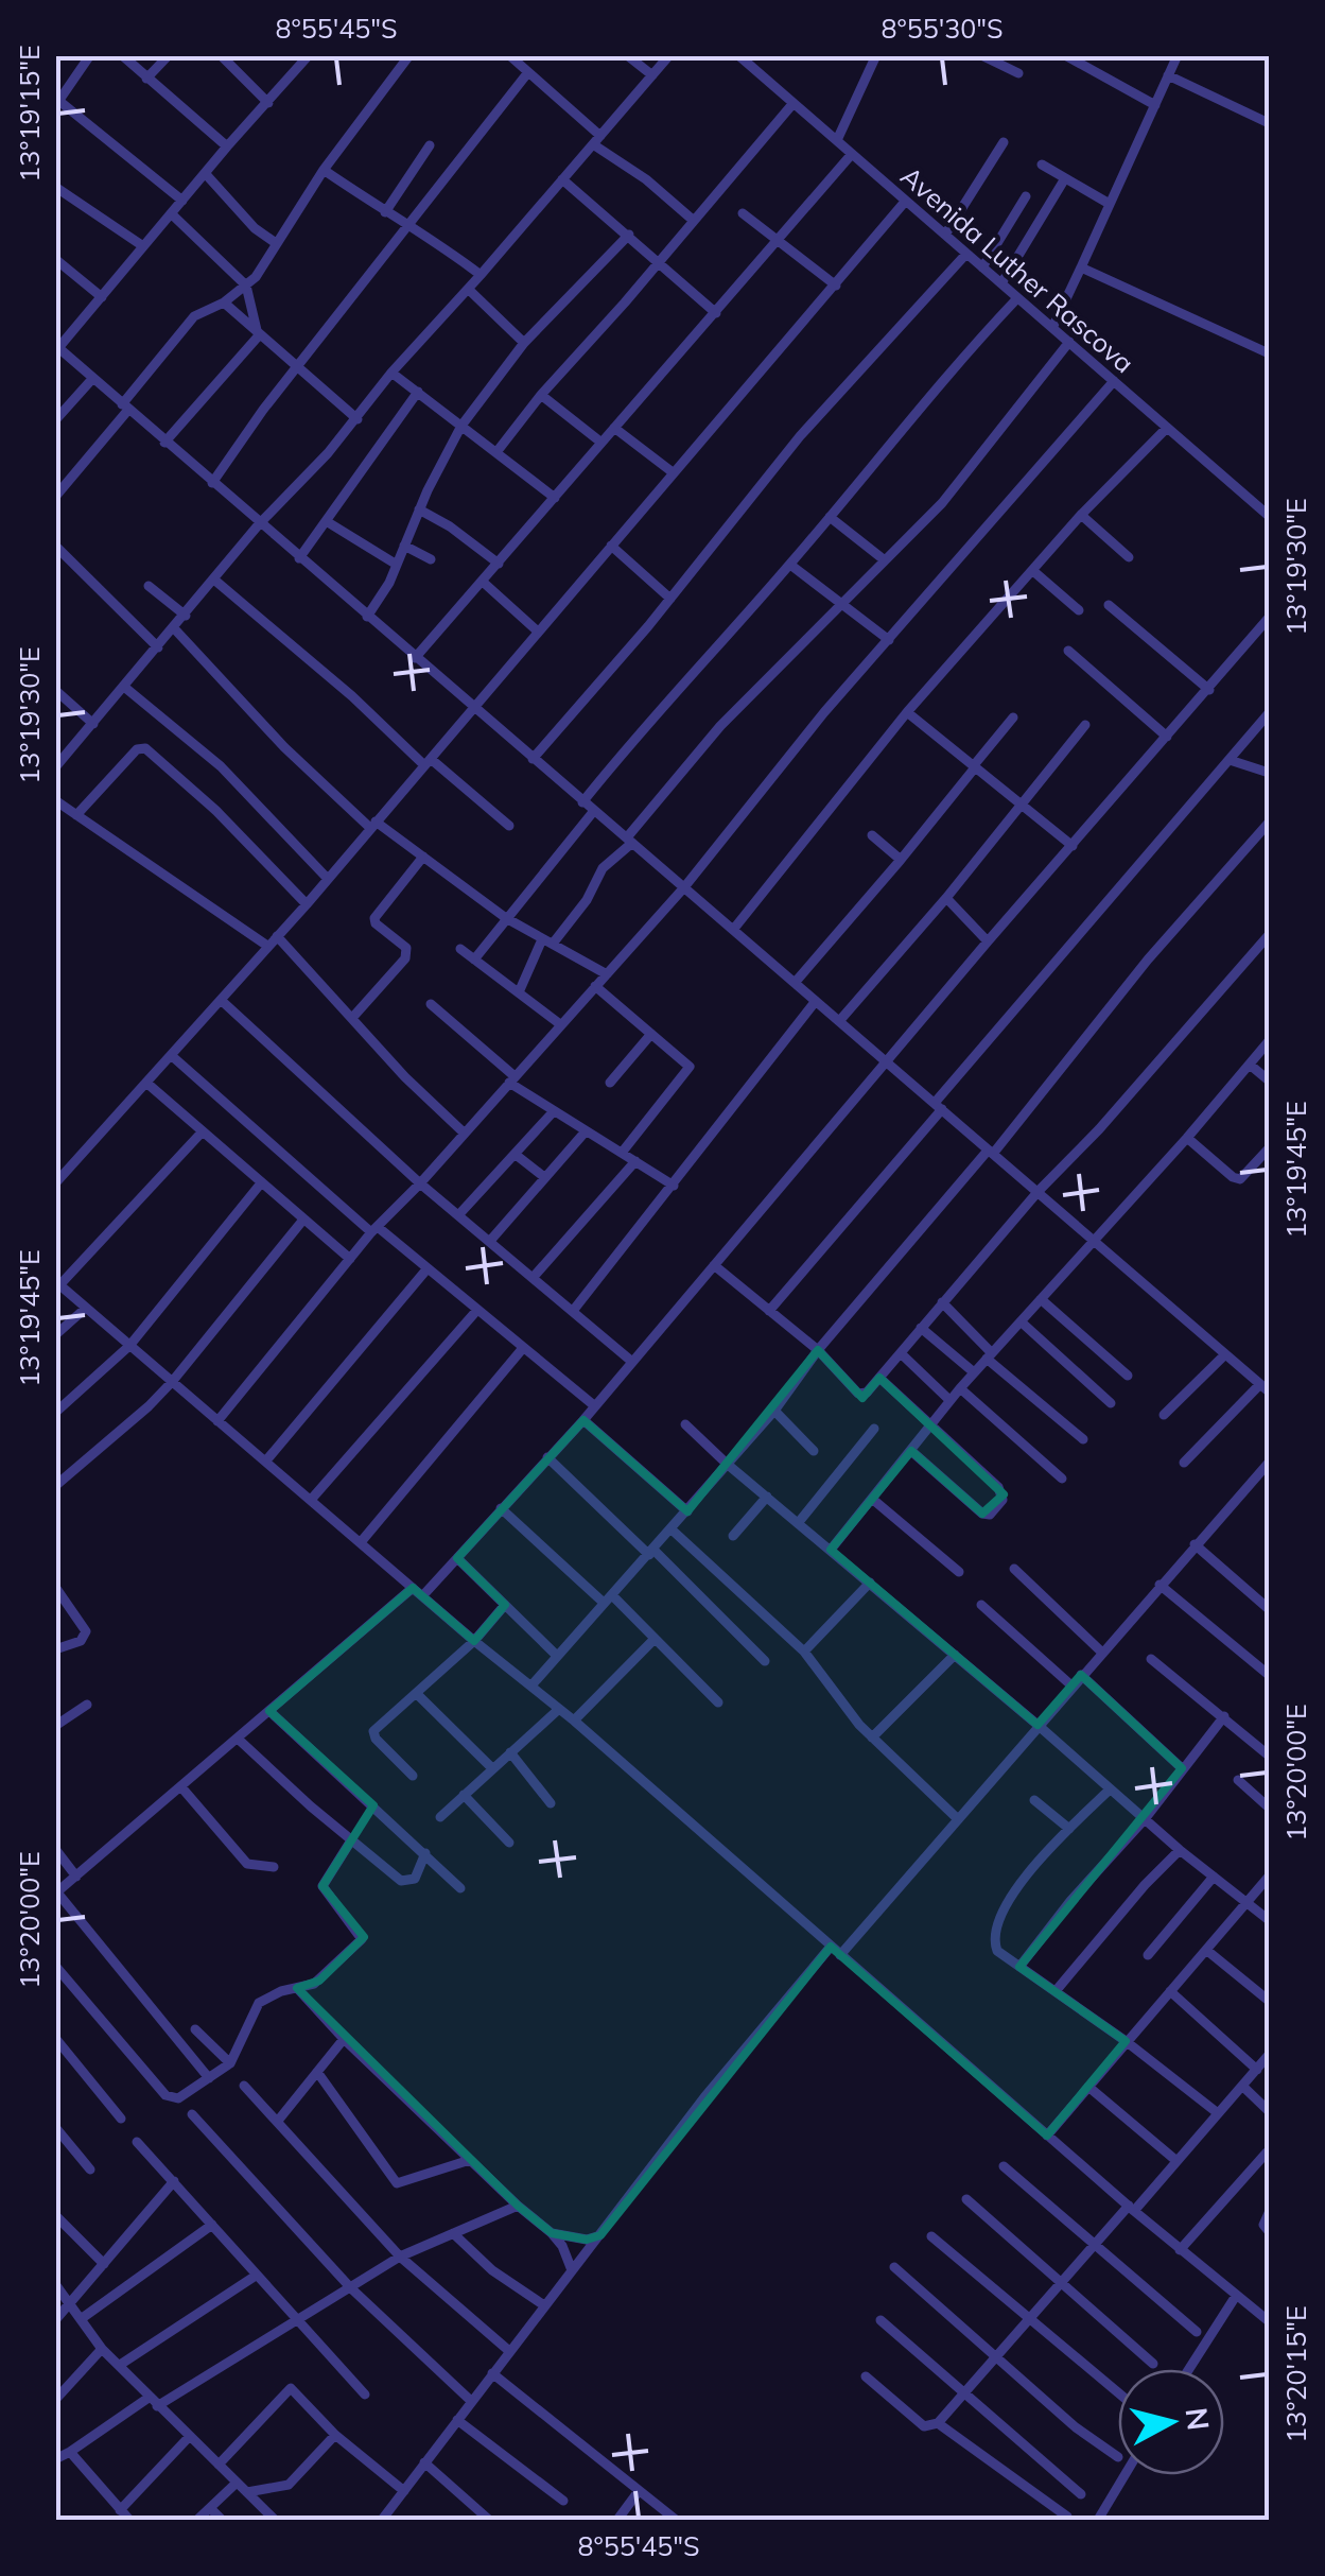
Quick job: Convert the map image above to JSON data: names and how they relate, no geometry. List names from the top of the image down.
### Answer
{
  "streets": {
    "street": ["Avenida Luther Rascova"]
  },
  "north": "right",
  "coordinates": [
    "8°55'45\"S",
    "8°55'30\"S",
    "13°19'15\"E",
    "13°19'30\"E",
    "13°19'45\"E",
    "13°20'00\"E",
    "13°20'15\"E"
  ]
}
